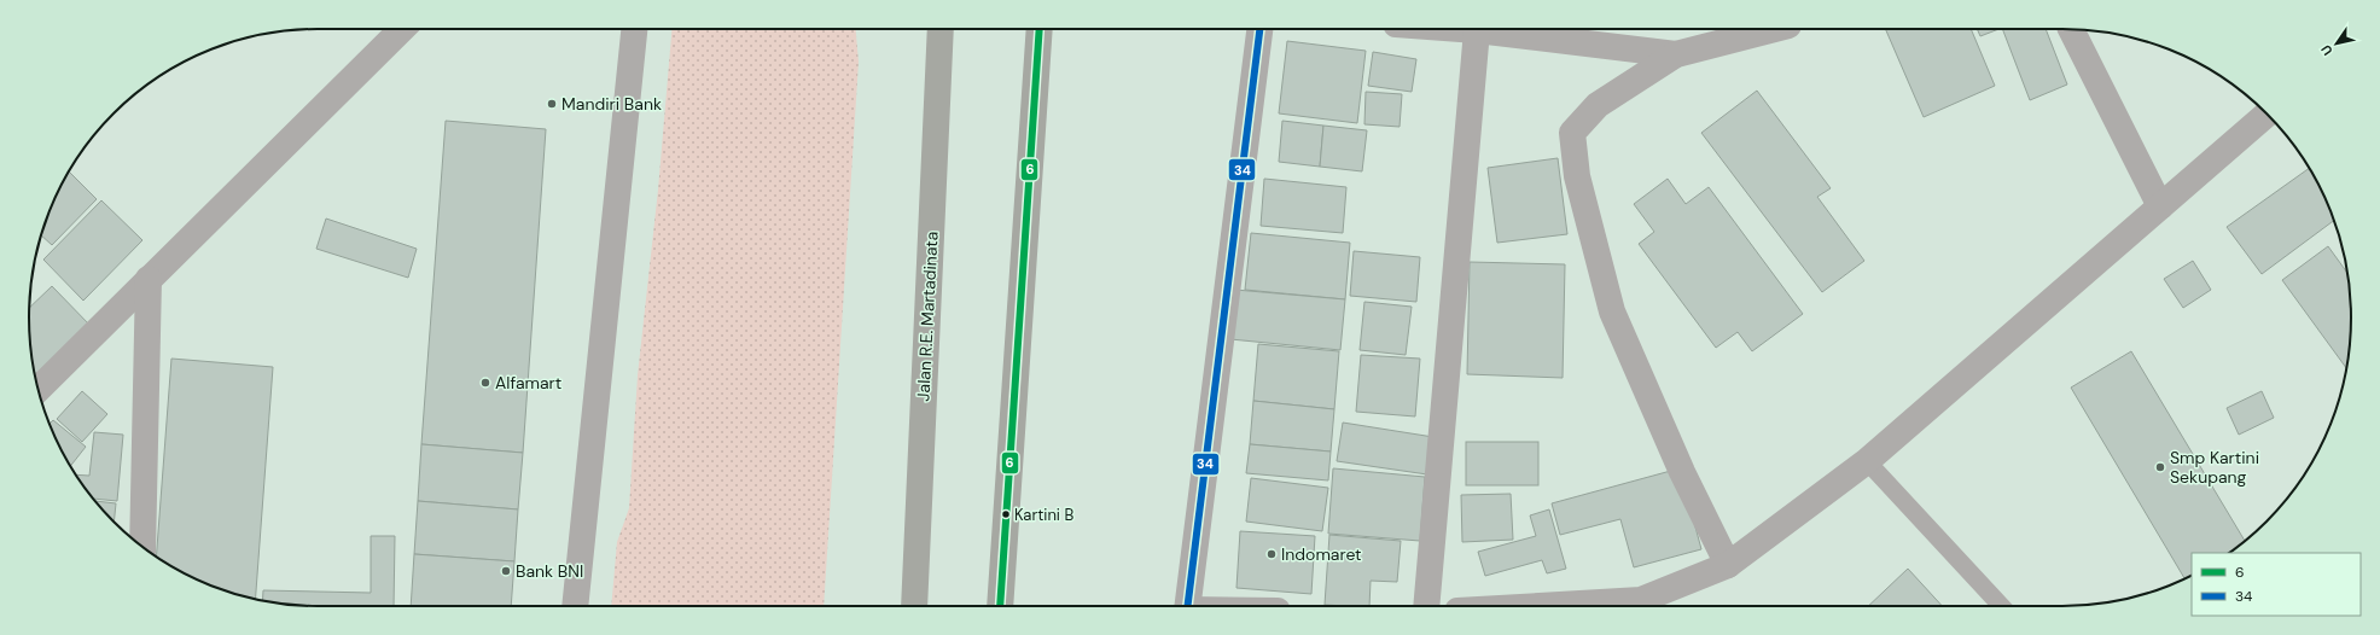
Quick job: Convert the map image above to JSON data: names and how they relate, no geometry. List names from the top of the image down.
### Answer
{
  "streets": {
    "highway": ["Jalan R.E. Martadinata"]
  },
  "places": [
    "Mandiri Bank",
    "Alfamart",
    "Smp Kartini Sekupang",
    "Kartini B",
    "Indomaret",
    "Bank BNI"
  ],
  "lines": ["transit line 6", "transit line 34"],
  "legend": ["6", "34"],
  "north": "bottom left"
}
